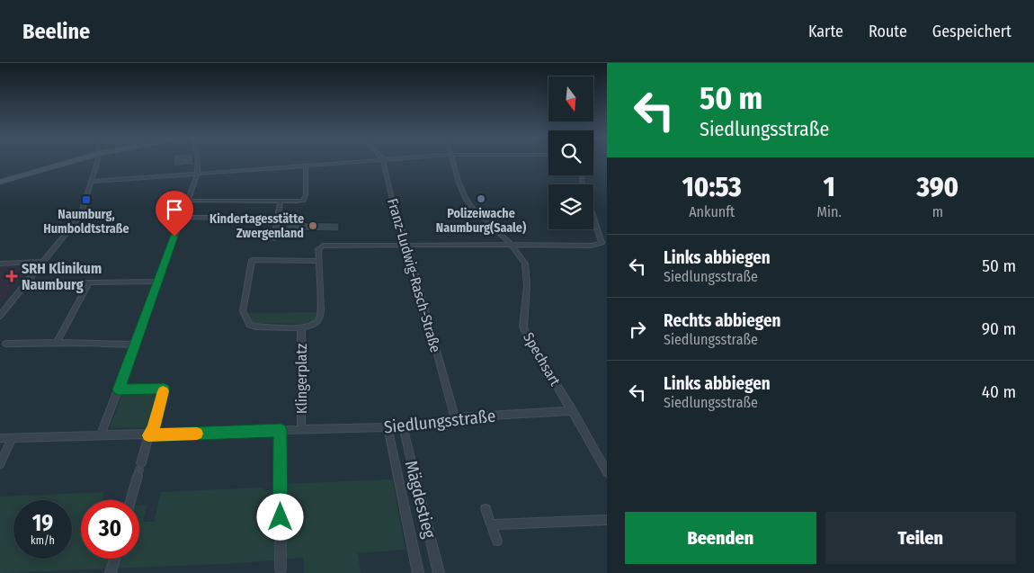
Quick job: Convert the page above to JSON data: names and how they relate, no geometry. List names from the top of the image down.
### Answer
{
  "streets": {
    "street": [
      "Franz-Ludwig-Rasch-Straße",
      "Spechsart",
      "Klingerplatz",
      "Siedlungsstraße",
      "Mägdestieg"
    ]
  },
  "crossings": [
    ["Franz-Ludwig-Rasch-Straße", "Siedlungsstraße"],
    ["Spechsart", "Siedlungsstraße"],
    ["Klingerplatz", "Siedlungsstraße"],
    ["Siedlungsstraße", "Mägdestieg"]
  ],
  "places": {
    "other": ["Polizeiwache Naumburg(Saale)", "Kindertagesstätte Zwergenland"],
    "transit": ["Naumburg, Humboldtstraße"],
    "health": ["SRH Klinikum Naumburg"]
  },
  "north": "bottom",
  "page": {
    "header": "Beeline",
    "nav": ["Karte", "Route", "Gespeichert"],
    "turn": ["50 m", "Siedlungsstraße"],
    "eta": [
      "10:53",
      "Ankunft",
      "1",
      "Min.",
      "390",
      "m"
    ],
    "list": [
      {
        "name": "Links abbiegen",
        "note": "Siedlungsstraße",
        "value": "50 m"
      },
      {
        "name": "Rechts abbiegen",
        "note": "Siedlungsstraße",
        "value": "90 m"
      },
      {
        "name": "Links abbiegen",
        "note": "Siedlungsstraße",
        "value": "40 m"
      }
    ],
    "speed": "19 km/h",
    "limit": "30",
    "buttons": ["Beenden", "Teilen"]
  }
}
